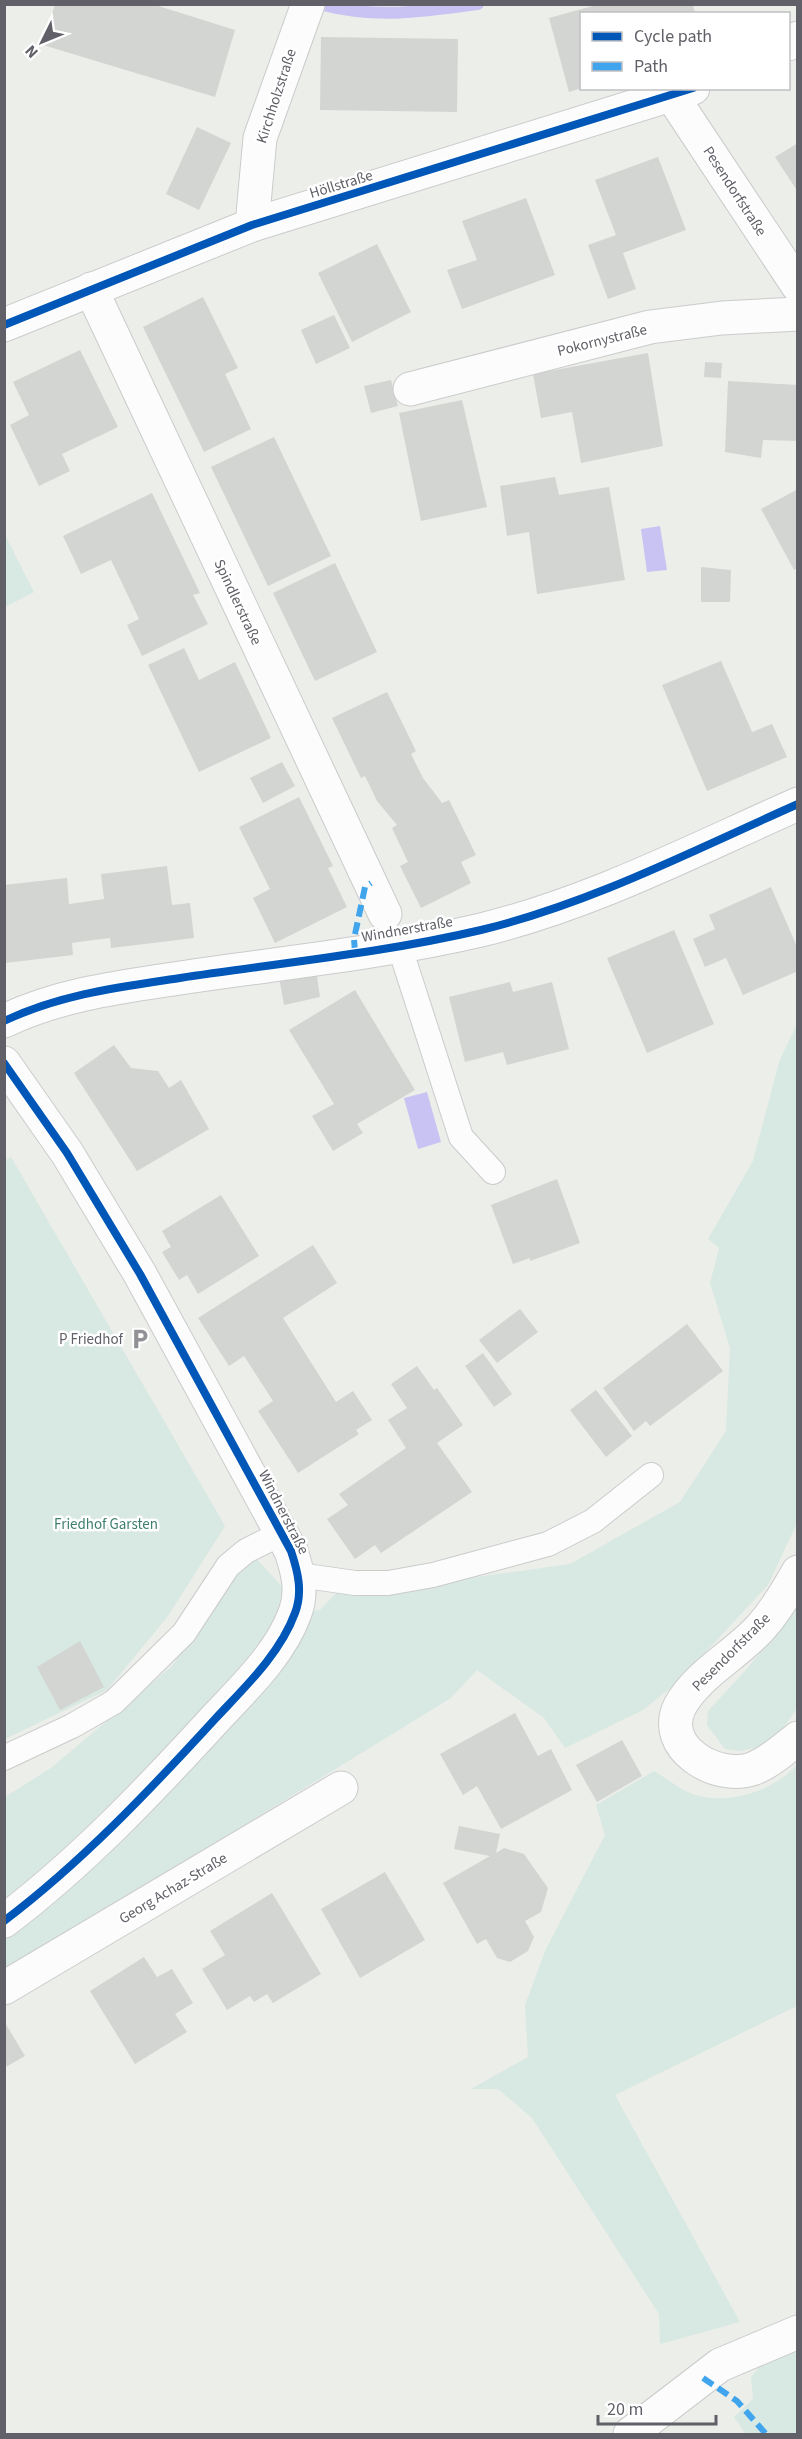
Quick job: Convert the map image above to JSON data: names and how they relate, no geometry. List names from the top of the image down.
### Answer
{
  "streets": {
    "street": [
      "Kirchholzstraße",
      "Höllstraße",
      "Pesendorfstraße",
      "Pokornystraße",
      "Spindlerstraße",
      "Windnerstraße",
      "Georg Achaz-Straße"
    ]
  },
  "crossings": [
    ["Kirchholzstraße", "Höllstraße"],
    ["Höllstraße", "Pesendorfstraße"],
    ["Höllstraße", "Spindlerstraße"]
  ],
  "parks": ["Friedhof Garsten"],
  "places": {
    "parking": ["P Friedhof"]
  },
  "legend": ["Cycle path", "Path"],
  "scale_bar": "20 m",
  "north": "bottom left"
}
